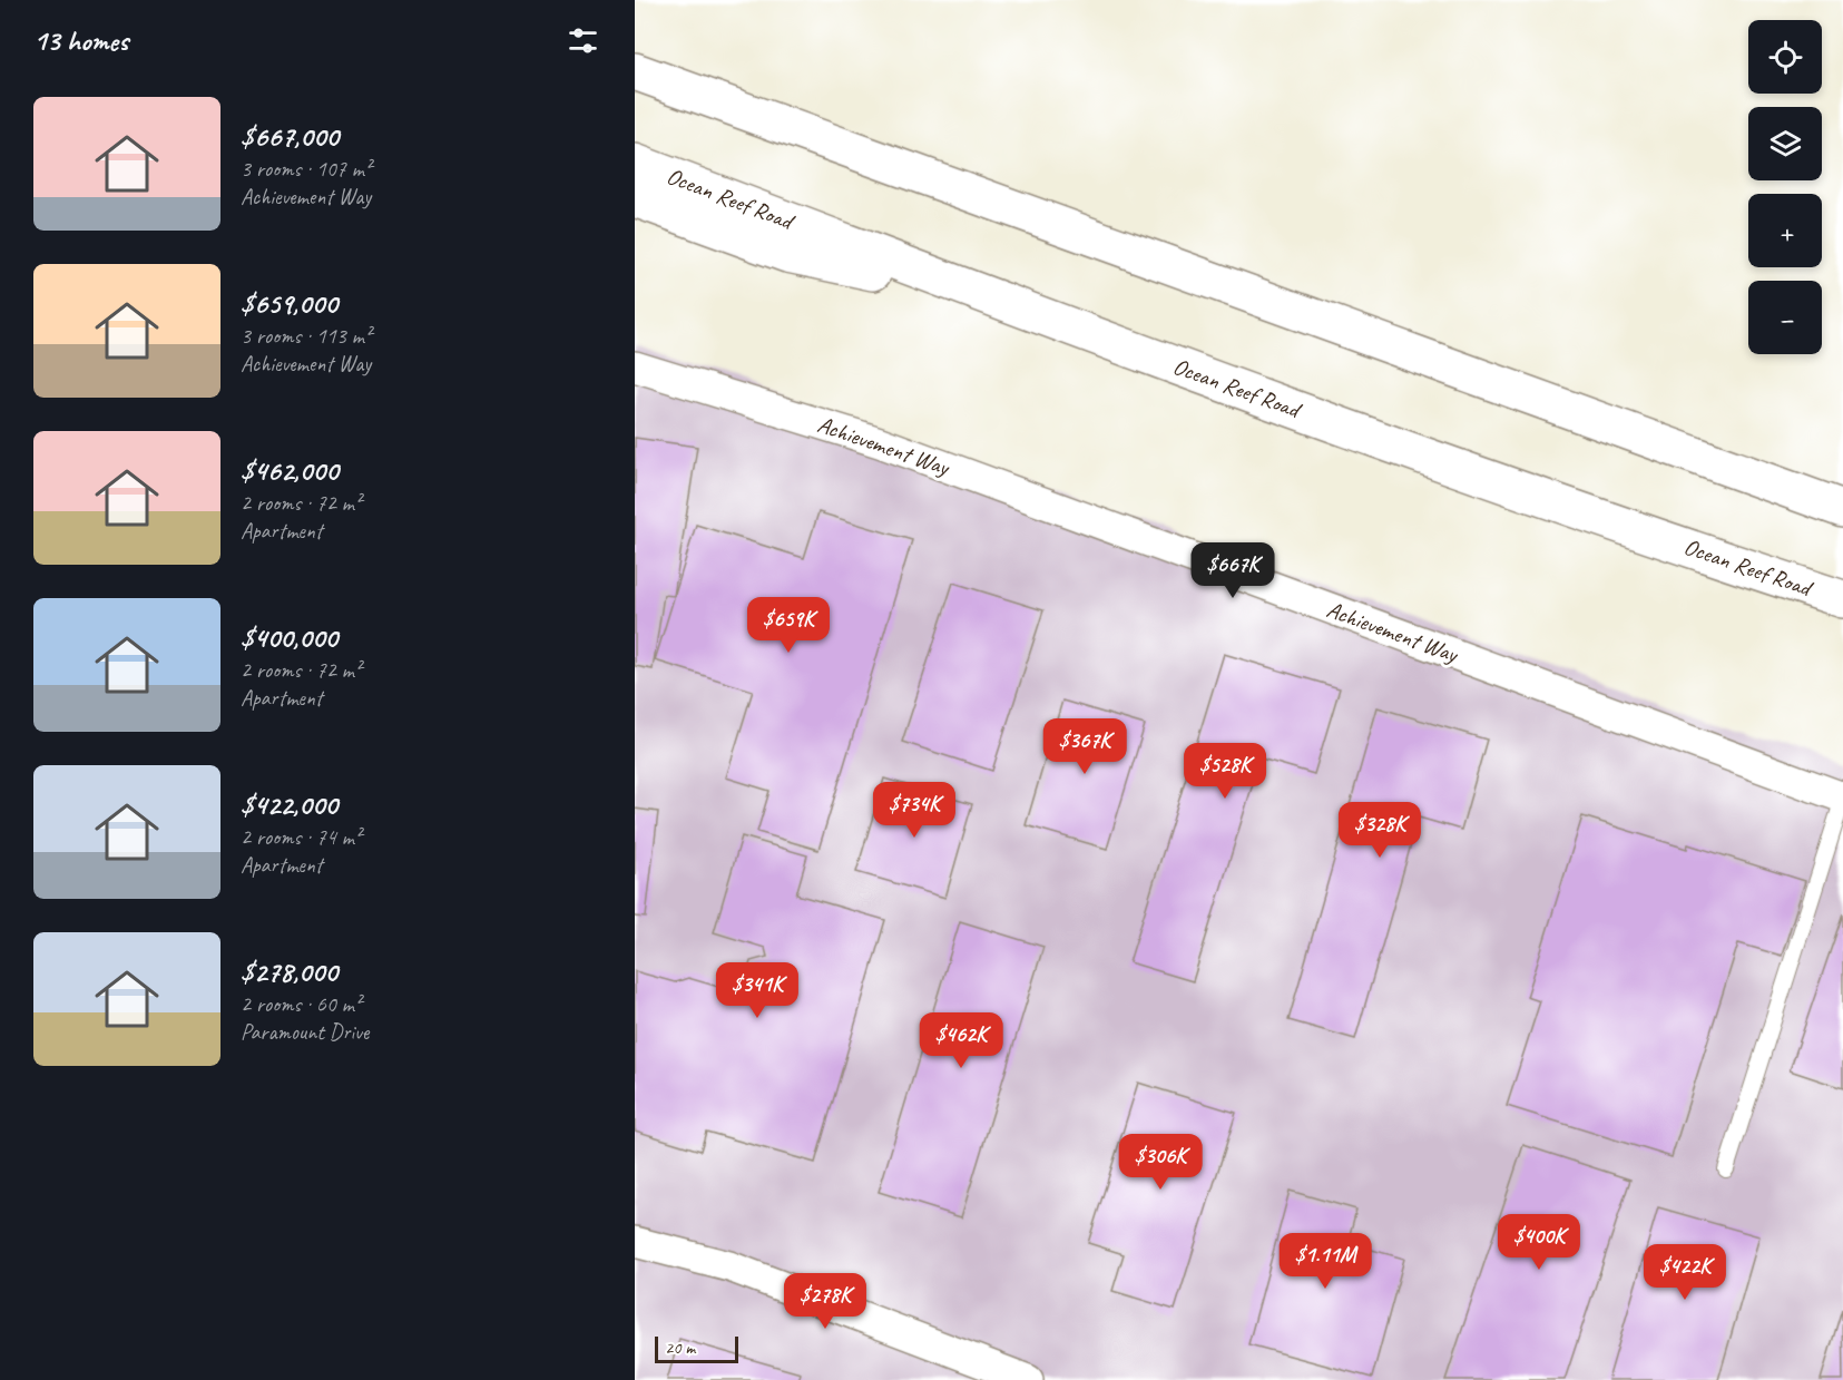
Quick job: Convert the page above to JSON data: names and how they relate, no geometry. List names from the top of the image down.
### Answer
{
  "streets": {
    "main road": ["Ocean Reef Road"],
    "street": ["Achievement Way"]
  },
  "scale_bar": "20 m",
  "page": {
    "heading": "13 homes",
    "map_buttons": ["+", "−"],
    "list": [
      {
        "name": "$667,000",
        "note": "3 rooms · 107 m² · Achievement Way"
      },
      {
        "name": "$659,000",
        "note": "3 rooms · 113 m² · Achievement Way"
      },
      {
        "name": "$462,000",
        "note": "2 rooms · 72 m² · Apartment"
      },
      {
        "name": "$400,000",
        "note": "2 rooms · 72 m² · Apartment"
      },
      {
        "name": "$422,000",
        "note": "2 rooms · 74 m² · Apartment"
      },
      {
        "name": "$278,000",
        "note": "2 rooms · 60 m² · Paramount Drive"
      }
    ],
    "price": [
      "$667K",
      "$659K",
      "$367K",
      "$528K",
      "$734K",
      "$328K",
      "$341K",
      "$462K",
      "$306K",
      "$400K",
      "$1.11M",
      "$422K",
      "$278K"
    ],
    "scale": "20 m"
  }
}
